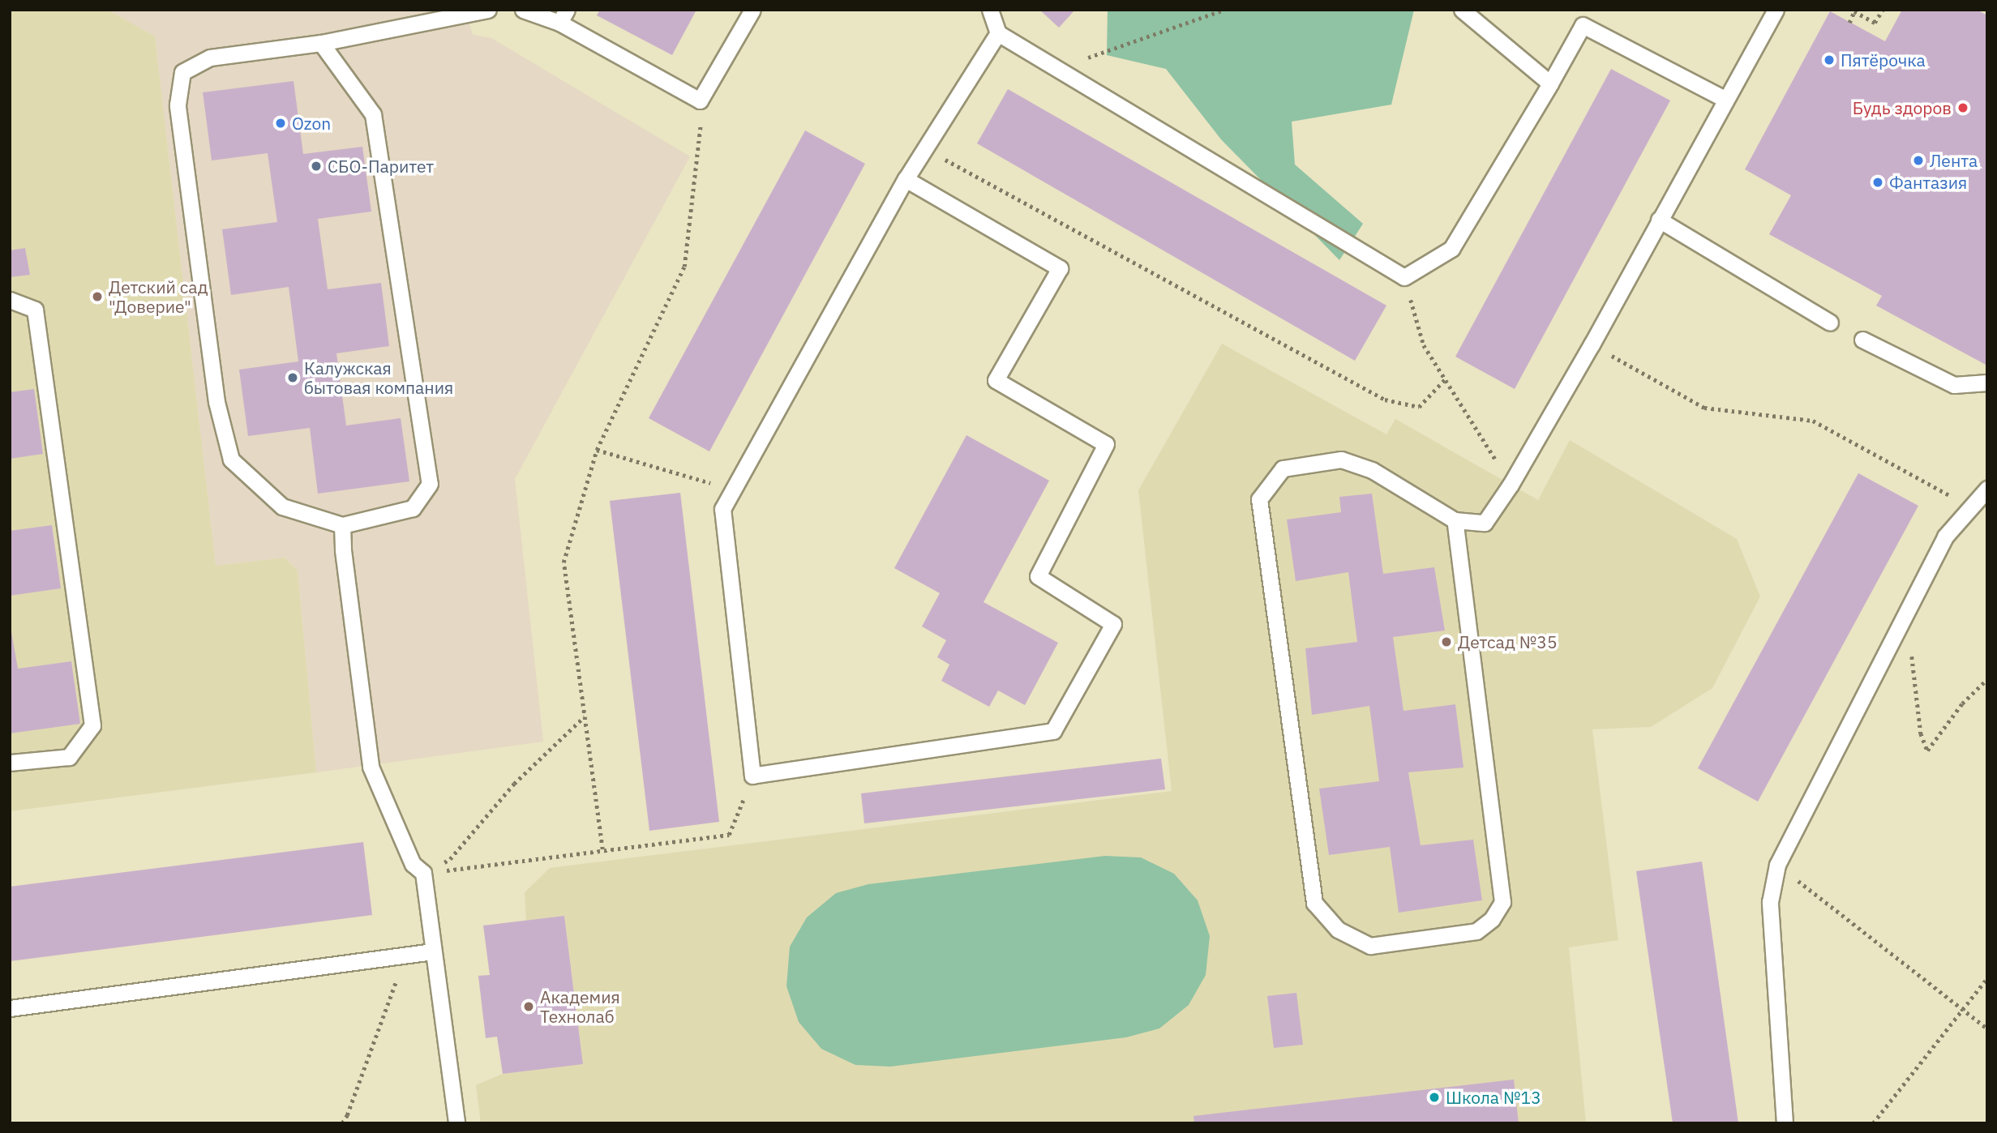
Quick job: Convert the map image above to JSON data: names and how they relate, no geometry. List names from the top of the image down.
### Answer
{
  "places": [
    "Пятёрочка",
    "Будь здоров",
    "Ozon",
    "Лента",
    "СБО-Паритет",
    "Фантазия",
    "Детский сад \"Доверие\"",
    "Калужская бытовая компания",
    "Детсад №35",
    "Академия Технолаб",
    "Школа №13"
  ]
}
